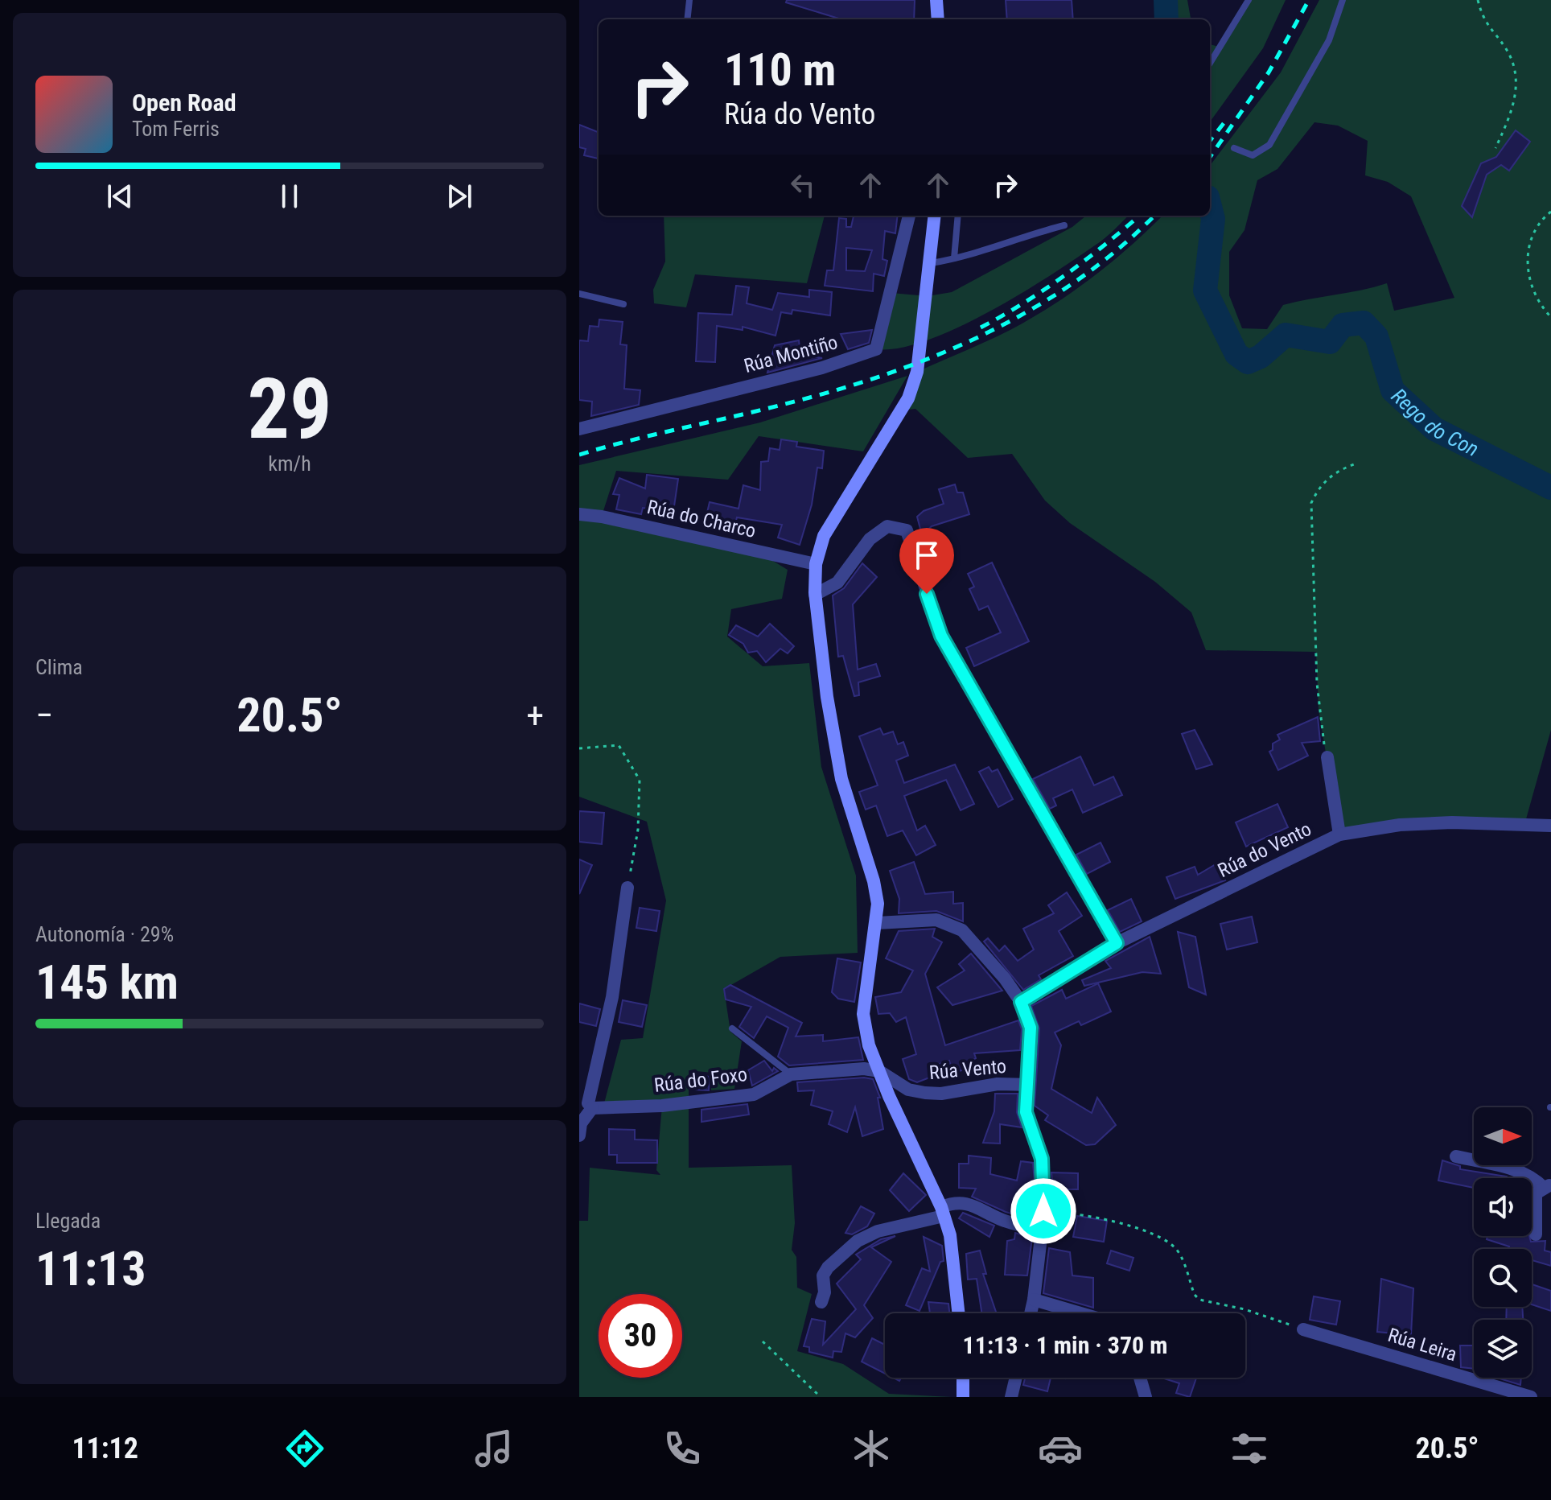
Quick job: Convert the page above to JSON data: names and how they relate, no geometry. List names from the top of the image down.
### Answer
{
  "streets": {
    "street": [
      "Rúa Montiño",
      "Rúa do Charco",
      "Rúa do Vento",
      "Rúa Vento",
      "Rúa do Foxo",
      "Rúa Leira"
    ]
  },
  "crossings": [
    ["Rúa do Vento", "Rúa Vento"],
    ["Rúa do Vento", "Rúa do Foxo"],
    ["Rúa Vento", "Rúa do Foxo"]
  ],
  "water": ["Rego do Con"],
  "north": "right",
  "page": {
    "turn": ["110 m", "Rúa do Vento"],
    "song": ["Open Road", "Tom Ferris"],
    "tile": [
      ["29", "km/h"],
      "Clima",
      ["Autonomía · 29%", "145 km"],
      ["Llegada", "11:13"]
    ],
    "heat": ["−", "20.5°", "+"],
    "limit": "30",
    "trip": "11:13 · 1 min · 370 m",
    "tabs": ["11:12", "20.5°"]
  }
}
